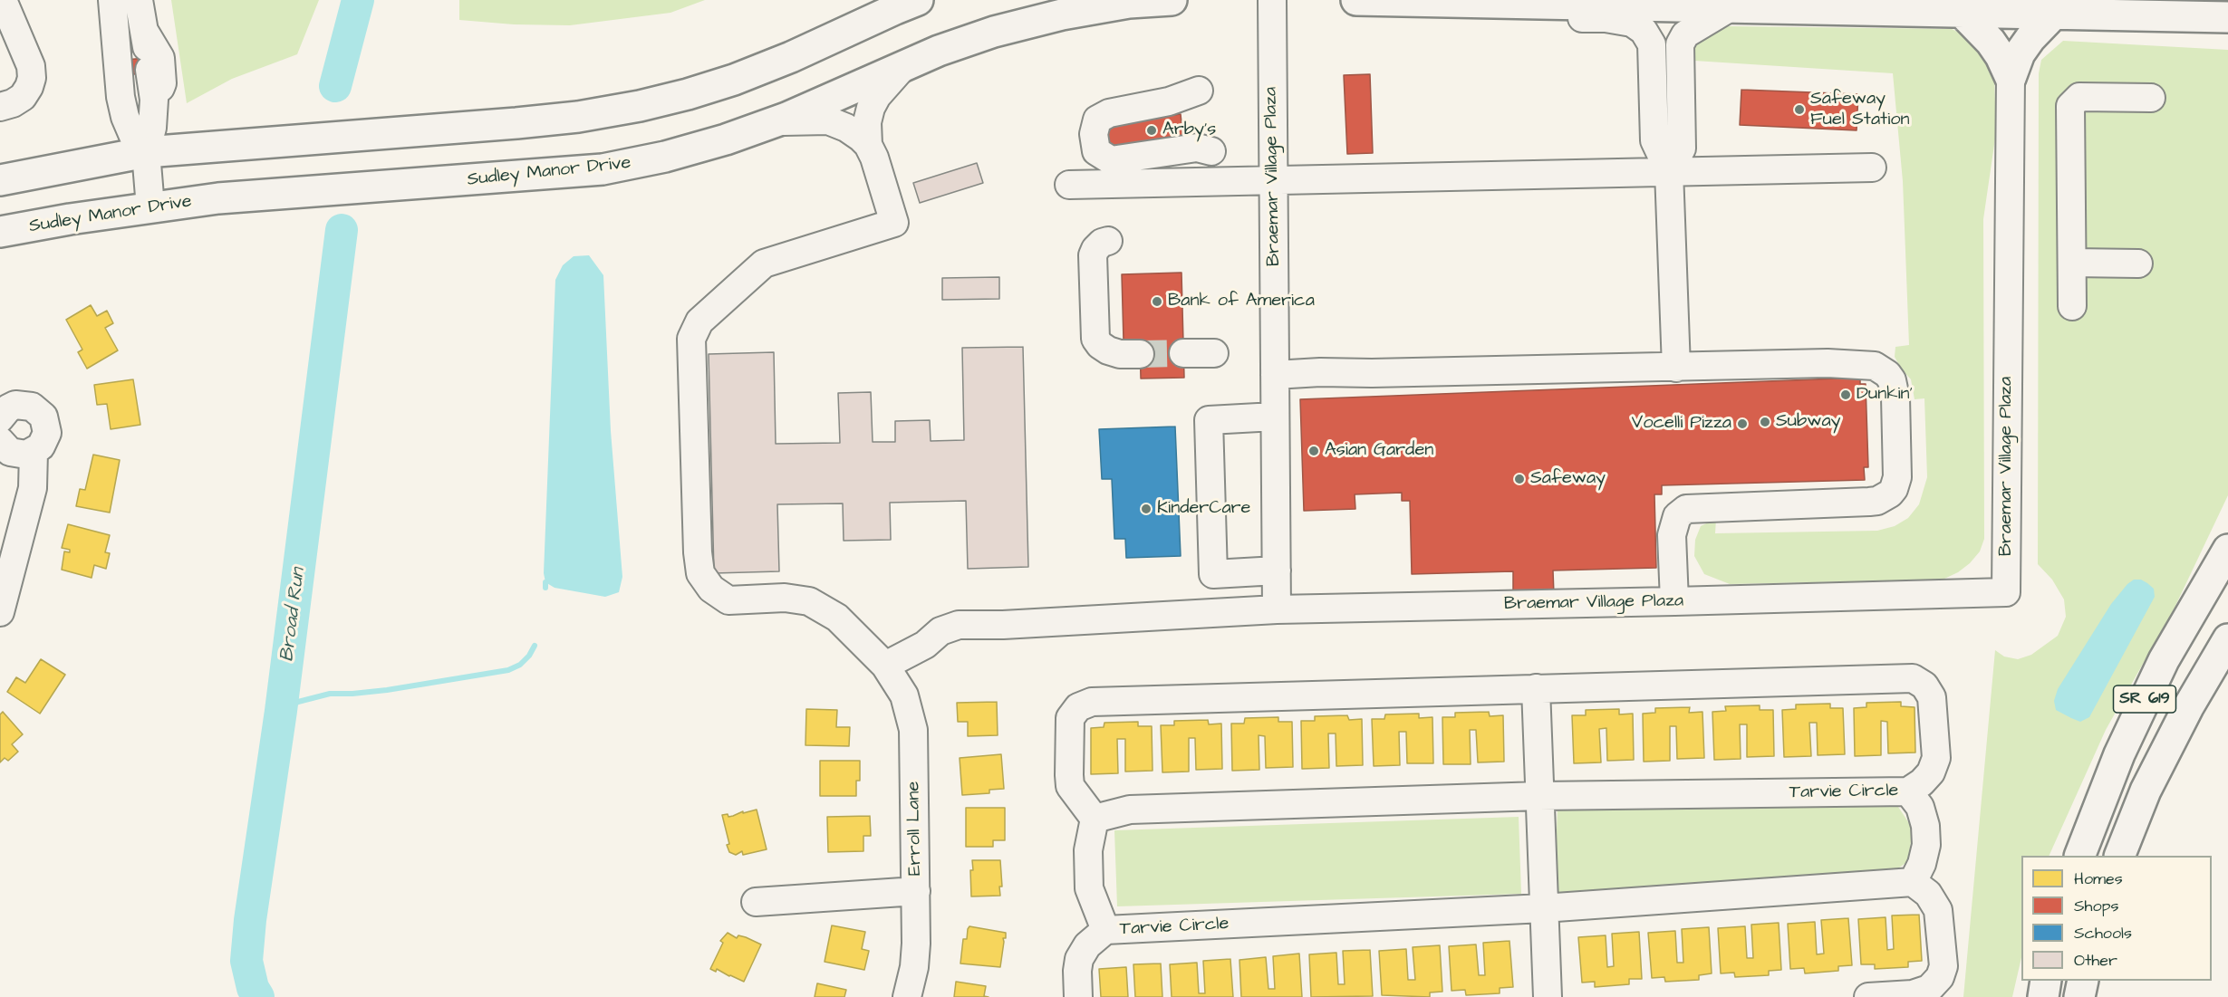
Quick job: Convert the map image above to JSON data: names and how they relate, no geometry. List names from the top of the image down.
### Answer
{
  "streets": {
    "main road": ["Sudley Manor Drive", "SR 619"],
    "street": ["Braemar Village Plaza", "Tarvie Circle", "Erroll Lane"]
  },
  "water": ["Broad Run"],
  "places": [
    "Safeway Fuel Station",
    "Arby's",
    "Bank of America",
    "Dunkin'",
    "Subway",
    "Vocelli Pizza",
    "Asian Garden",
    "Safeway",
    "KinderCare"
  ],
  "legend": [
    "Homes",
    "Shops",
    "Schools",
    "Other"
  ]
}
